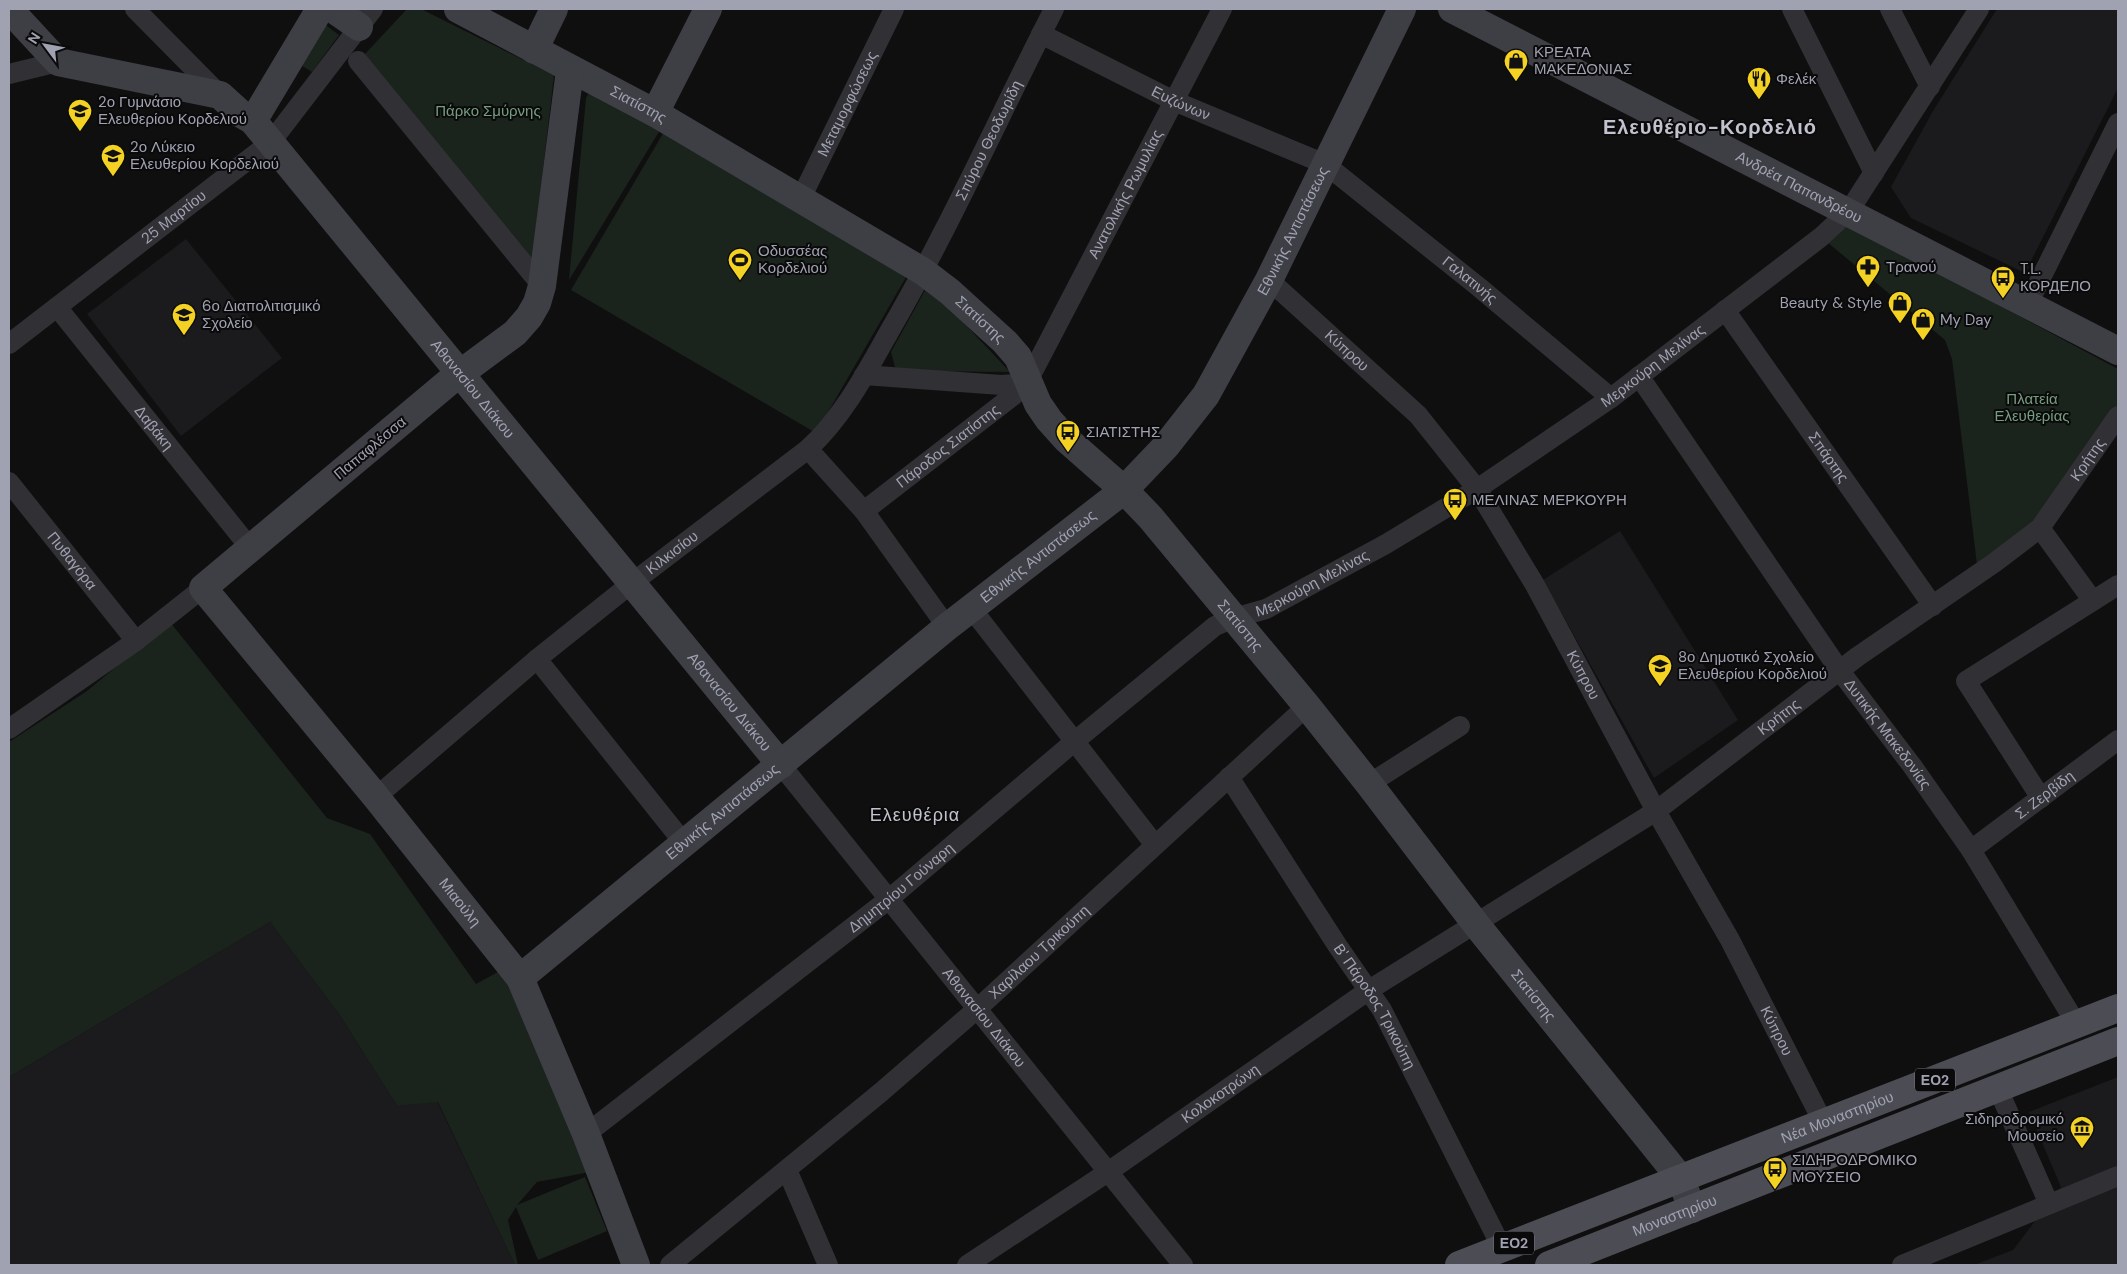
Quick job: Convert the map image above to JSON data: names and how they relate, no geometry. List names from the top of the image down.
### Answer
{
  "streets": {
    "main road": ["ΕΟ2", "Νέα Μοναστηρίου", "Μοναστηρίου"],
    "street": [
      "Μεταμορφώσεως",
      "Ευζώνων",
      "Σιατίστης",
      "Σπύρου Θεοδωρίδη",
      "Ανδρέα Παπανδρέου",
      "Ανατολικής Ρωμυλίας",
      "25 Μαρτίου",
      "Εθνικής Αντιστάσεως",
      "Γαλατινής",
      "Κύπρου",
      "Μερκούρη Μελίνας",
      "Αθανασίου Διάκου",
      "Δαβάκη",
      "Πάροδος Σιατίστης",
      "Παπαφλέσσα",
      "Σπάρτης",
      "Κρήτης",
      "Κιλκισίου",
      "Πυθαγόρα",
      "Δυτικής Μακεδονίας",
      "Σ. Ζερβίδη",
      "Δημητρίου Γούναρη",
      "Μιαούλη",
      "Χαρίλαου Τρικούπη",
      "Β' Πάροδος Τρικούπη",
      "Κολοκοτρώνη"
    ]
  },
  "crossings": [
    ["Μεταμορφώσεως", "Σιατίστης"],
    ["Ευζώνων", "Σπύρου Θεοδωρίδη"],
    ["Ευζώνων", "Ανατολικής Ρωμυλίας"],
    ["Ευζώνων", "Εθνικής Αντιστάσεως"],
    ["Ευζώνων", "Γαλατινής"],
    ["Σιατίστης", "Σπύρου Θεοδωρίδη"],
    ["Σιατίστης", "Ανατολικής Ρωμυλίας"],
    ["Σιατίστης", "Εθνικής Αντιστάσεως"],
    ["Σιατίστης", "Μερκούρη Μελίνας"],
    ["Σιατίστης", "Πάροδος Σιατίστης"],
    ["Σιατίστης", "Παπαφλέσσα"],
    ["Σιατίστης", "Κρήτης"],
    ["Σιατίστης", "Κιλκισίου"],
    ["Σιατίστης", "Δημητρίου Γούναρη"],
    ["Σιατίστης", "Χαρίλαου Τρικούπη"],
    ["Σιατίστης", "Κολοκοτρώνη"],
    ["Σιατίστης", "Μοναστηρίου"],
    ["Σπύρου Θεοδωρίδη", "Κιλκισίου"],
    ["Ανδρέα Παπανδρέου", "Μερκούρη Μελίνας"],
    ["Ανατολικής Ρωμυλίας", "Πάροδος Σιατίστης"],
    ["25 Μαρτίου", "Αθανασίου Διάκου"],
    ["25 Μαρτίου", "Δαβάκη"],
    ["Εθνικής Αντιστάσεως", "Γαλατινής"],
    ["Εθνικής Αντιστάσεως", "Κύπρου"],
    ["Εθνικής Αντιστάσεως", "Αθανασίου Διάκου"],
    ["Εθνικής Αντιστάσεως", "Μιαούλη"],
    ["Γαλατινής", "Μερκούρη Μελίνας"],
    ["Κύπρου", "Μερκούρη Μελίνας"],
    ["Κύπρου", "Κρήτης"],
    ["Κύπρου", "Νέα Μοναστηρίου"],
    ["Μερκούρη Μελίνας", "Σπάρτης"],
    ["Μερκούρη Μελίνας", "Δυτικής Μακεδονίας"],
    ["Μερκούρη Μελίνας", "Δημητρίου Γούναρη"],
    ["Αθανασίου Διάκου", "Παπαφλέσσα"],
    ["Αθανασίου Διάκου", "Κιλκισίου"],
    ["Αθανασίου Διάκου", "Δημητρίου Γούναρη"],
    ["Αθανασίου Διάκου", "Χαρίλαου Τρικούπη"],
    ["Αθανασίου Διάκου", "Κολοκοτρώνη"],
    ["Δαβάκη", "Παπαφλέσσα"],
    ["Παπαφλέσσα", "Πυθαγόρα"],
    ["Παπαφλέσσα", "Μιαούλη"],
    ["Σπάρτης", "Κρήτης"],
    ["Κρήτης", "Δυτικής Μακεδονίας"],
    ["Κρήτης", "Κολοκοτρώνη"],
    ["Κιλκισίου", "Μιαούλη"],
    ["Δυτικής Μακεδονίας", "Σ. Ζερβίδη"],
    ["Δυτικής Μακεδονίας", "Νέα Μοναστηρίου"],
    ["Δημητρίου Γούναρη", "Μιαούλη"],
    ["Χαρίλαου Τρικούπη", "Β' Πάροδος Τρικούπη"],
    ["Β' Πάροδος Τρικούπη", "ΕΟ2"],
    ["Β' Πάροδος Τρικούπη", "Κολοκοτρώνη"],
    ["Β' Πάροδος Τρικούπη", "Μοναστηρίου"],
    ["ΕΟ2", "Μοναστηρίου"],
    ["Νέα Μοναστηρίου", "Μοναστηρίου"]
  ],
  "districts": ["Ελευθέριο-Κορδελιό", "Ελευθέρια"],
  "parks": ["Πάρκο Σμύρνης", "Πλατεία Ελευθερίας"],
  "places": {
    "shop": ["ΚΡΕΑΤΑ ΜΑΚΕΔΟΝΙΑΣ", "Beauty & Style", "My Day"],
    "restaurant": ["Φελέκ"],
    "school or university": [
      "2ο Γυμνάσιο Ελευθερίου Κορδελιού",
      "2ο Λύκειο Ελευθερίου Κορδελιού",
      "6ο Διαπολιτισμικό Σχολείο",
      "8ο Δημοτικό Σχολείο Ελευθερίου Κορδελιού"
    ],
    "sports": ["Οδυσσέας Κορδελιού"],
    "pharmacy": ["Τρανού"],
    "bus stop": [
      "T.L. КОРДЕЛО",
      "ΣΙΑΤΙΣΤΗΣ",
      "ΜΕΛΙΝΑΣ ΜΕΡΚΟΥΡΗ",
      "ΣΙΔΗΡΟΔΡΟΜΙΚΟ ΜΟΥΣΕΙΟ"
    ],
    "museum": ["Σιδηροδρομικό Μουσείο"]
  },
  "north": "top left"
}
